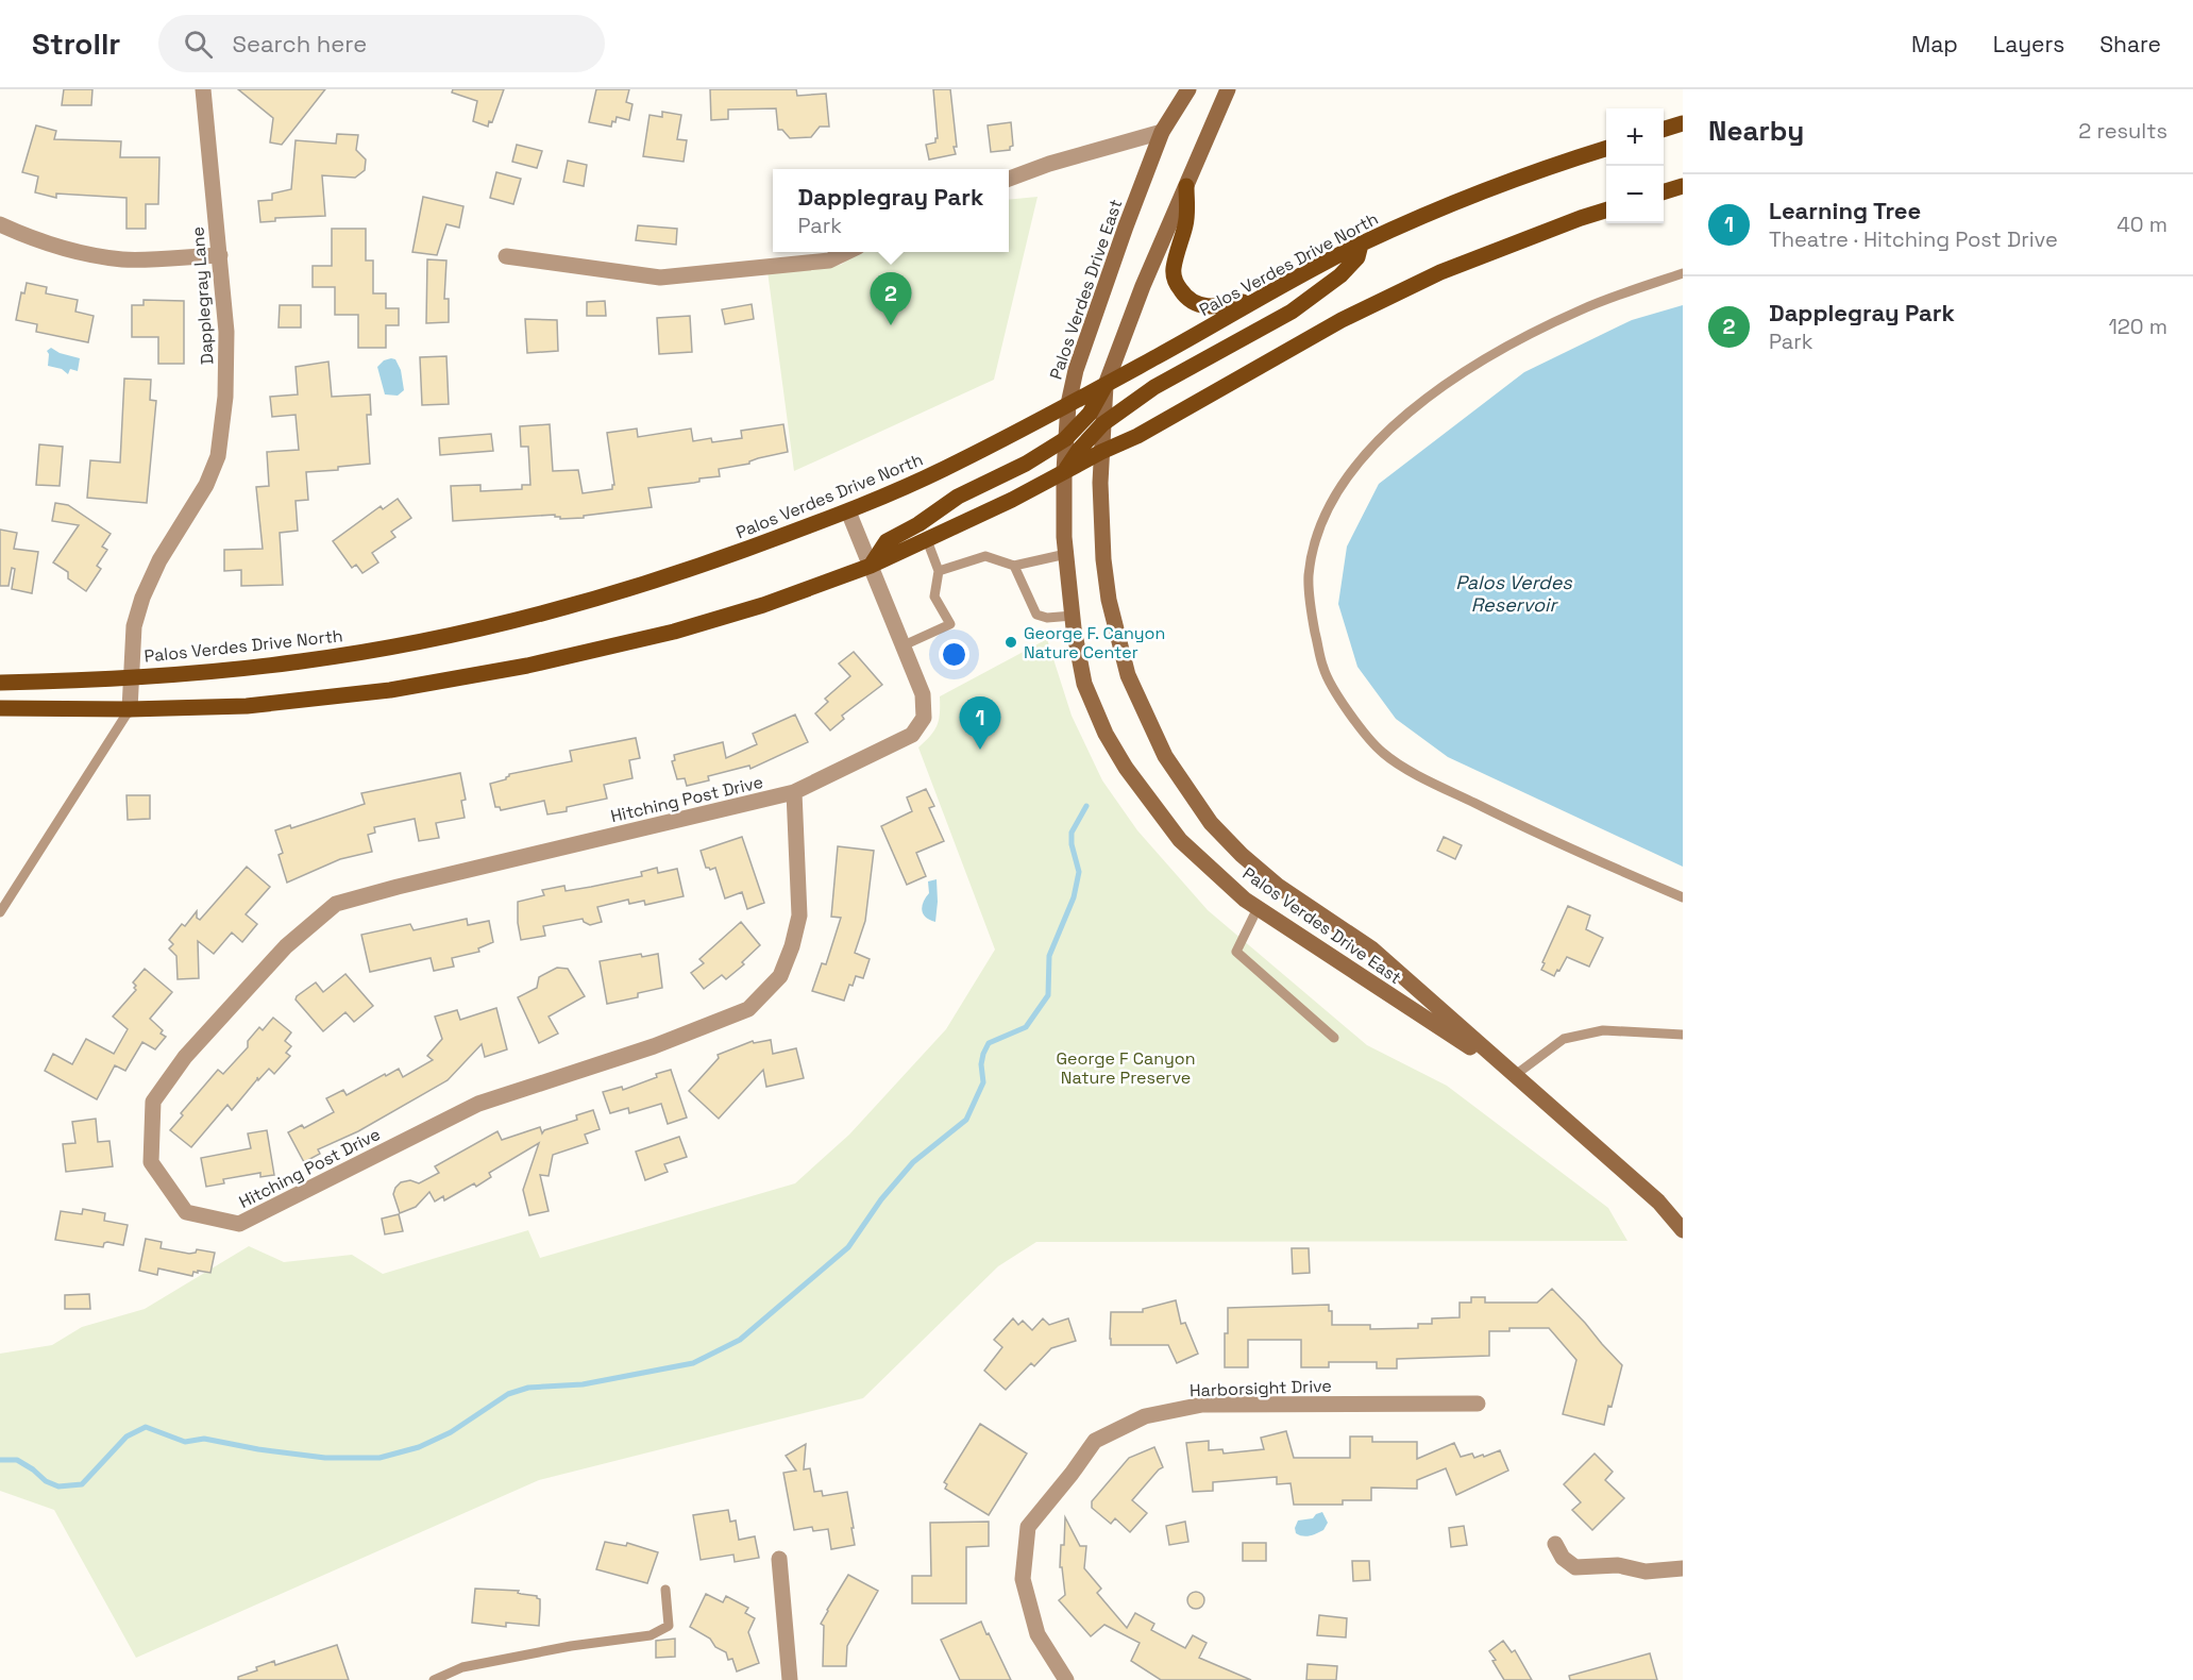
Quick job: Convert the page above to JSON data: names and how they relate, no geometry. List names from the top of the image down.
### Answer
{
  "streets": {
    "main road": ["Palos Verdes Drive North", "Palos Verdes Drive East"],
    "street": ["Dapplegray Lane", "Hitching Post Drive", "Harborsight Drive"]
  },
  "crossings": [
    ["Palos Verdes Drive North", "Palos Verdes Drive East"],
    ["Palos Verdes Drive North", "Dapplegray Lane"],
    ["Palos Verdes Drive North", "Hitching Post Drive"]
  ],
  "water": ["Palos Verdes Reservoir"],
  "parks": ["George F Canyon Nature Preserve"],
  "places": ["George F. Canyon Nature Center"],
  "page": {
    "header": "Strollr",
    "search": "Search here",
    "nav": ["Map", "Layers", "Share"],
    "heading": ["Nearby", "2 results"],
    "map_buttons": ["+", "−"],
    "popup": ["Dapplegray Park", "Park"],
    "list": [
      {
        "mark": "1",
        "name": "Learning Tree",
        "note": "Theatre · Hitching Post Drive",
        "value": "40 m"
      },
      {
        "mark": "2",
        "name": "Dapplegray Park",
        "note": "Park",
        "value": "120 m"
      }
    ],
    "pins": ["2", "1"]
  }
}
